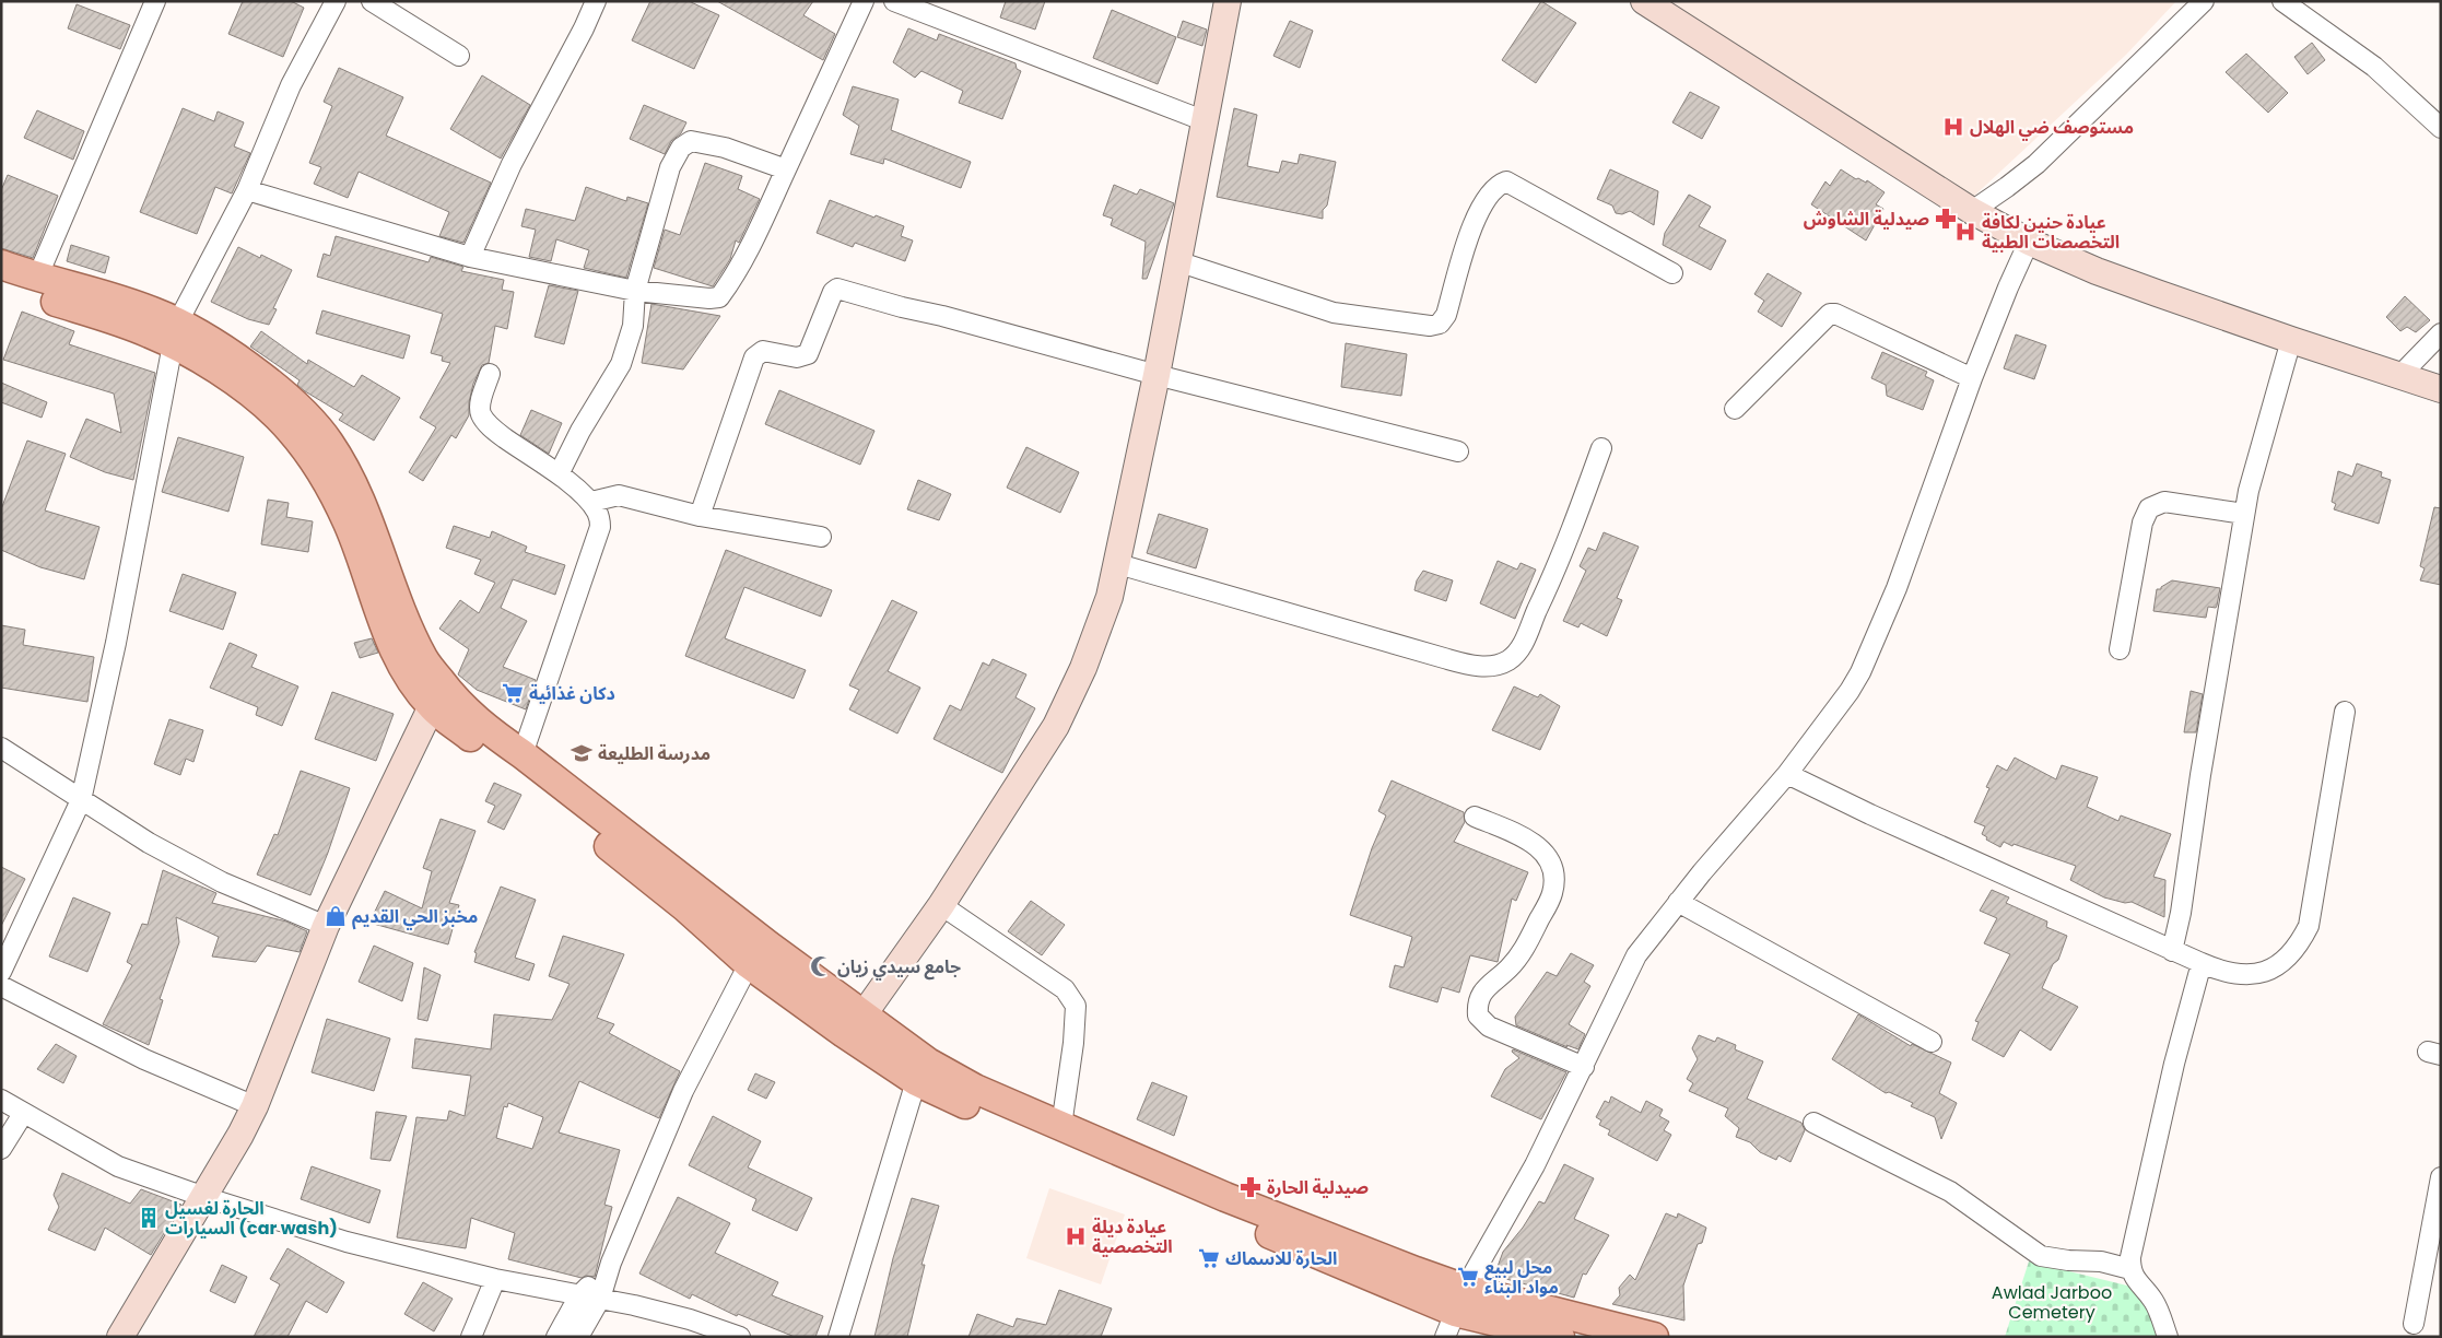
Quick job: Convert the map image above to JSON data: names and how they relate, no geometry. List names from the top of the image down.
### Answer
{
  "parks": ["Awlad Jarboo Cemetery"],
  "places": {
    "hospital": ["مستوصف ضي الهلال", "عيادة حنين لكافة التخصصات الطبية", "عيادة ديلة التخصصية"],
    "pharmacy": ["صيدلية الشاوش", "صيدلية الحارة"],
    "supermarket": ["دكان غذائية", "الحارة للاسماك", "محل لبيع مواد البناء"],
    "school or university": ["مدرسة الطليعة"],
    "shop": ["مخبز الحي القديم"],
    "mosque": ["جامع سيدي زيان"],
    "building": ["الحارة لغسيل السيارات (car wash)"]
  }
}
